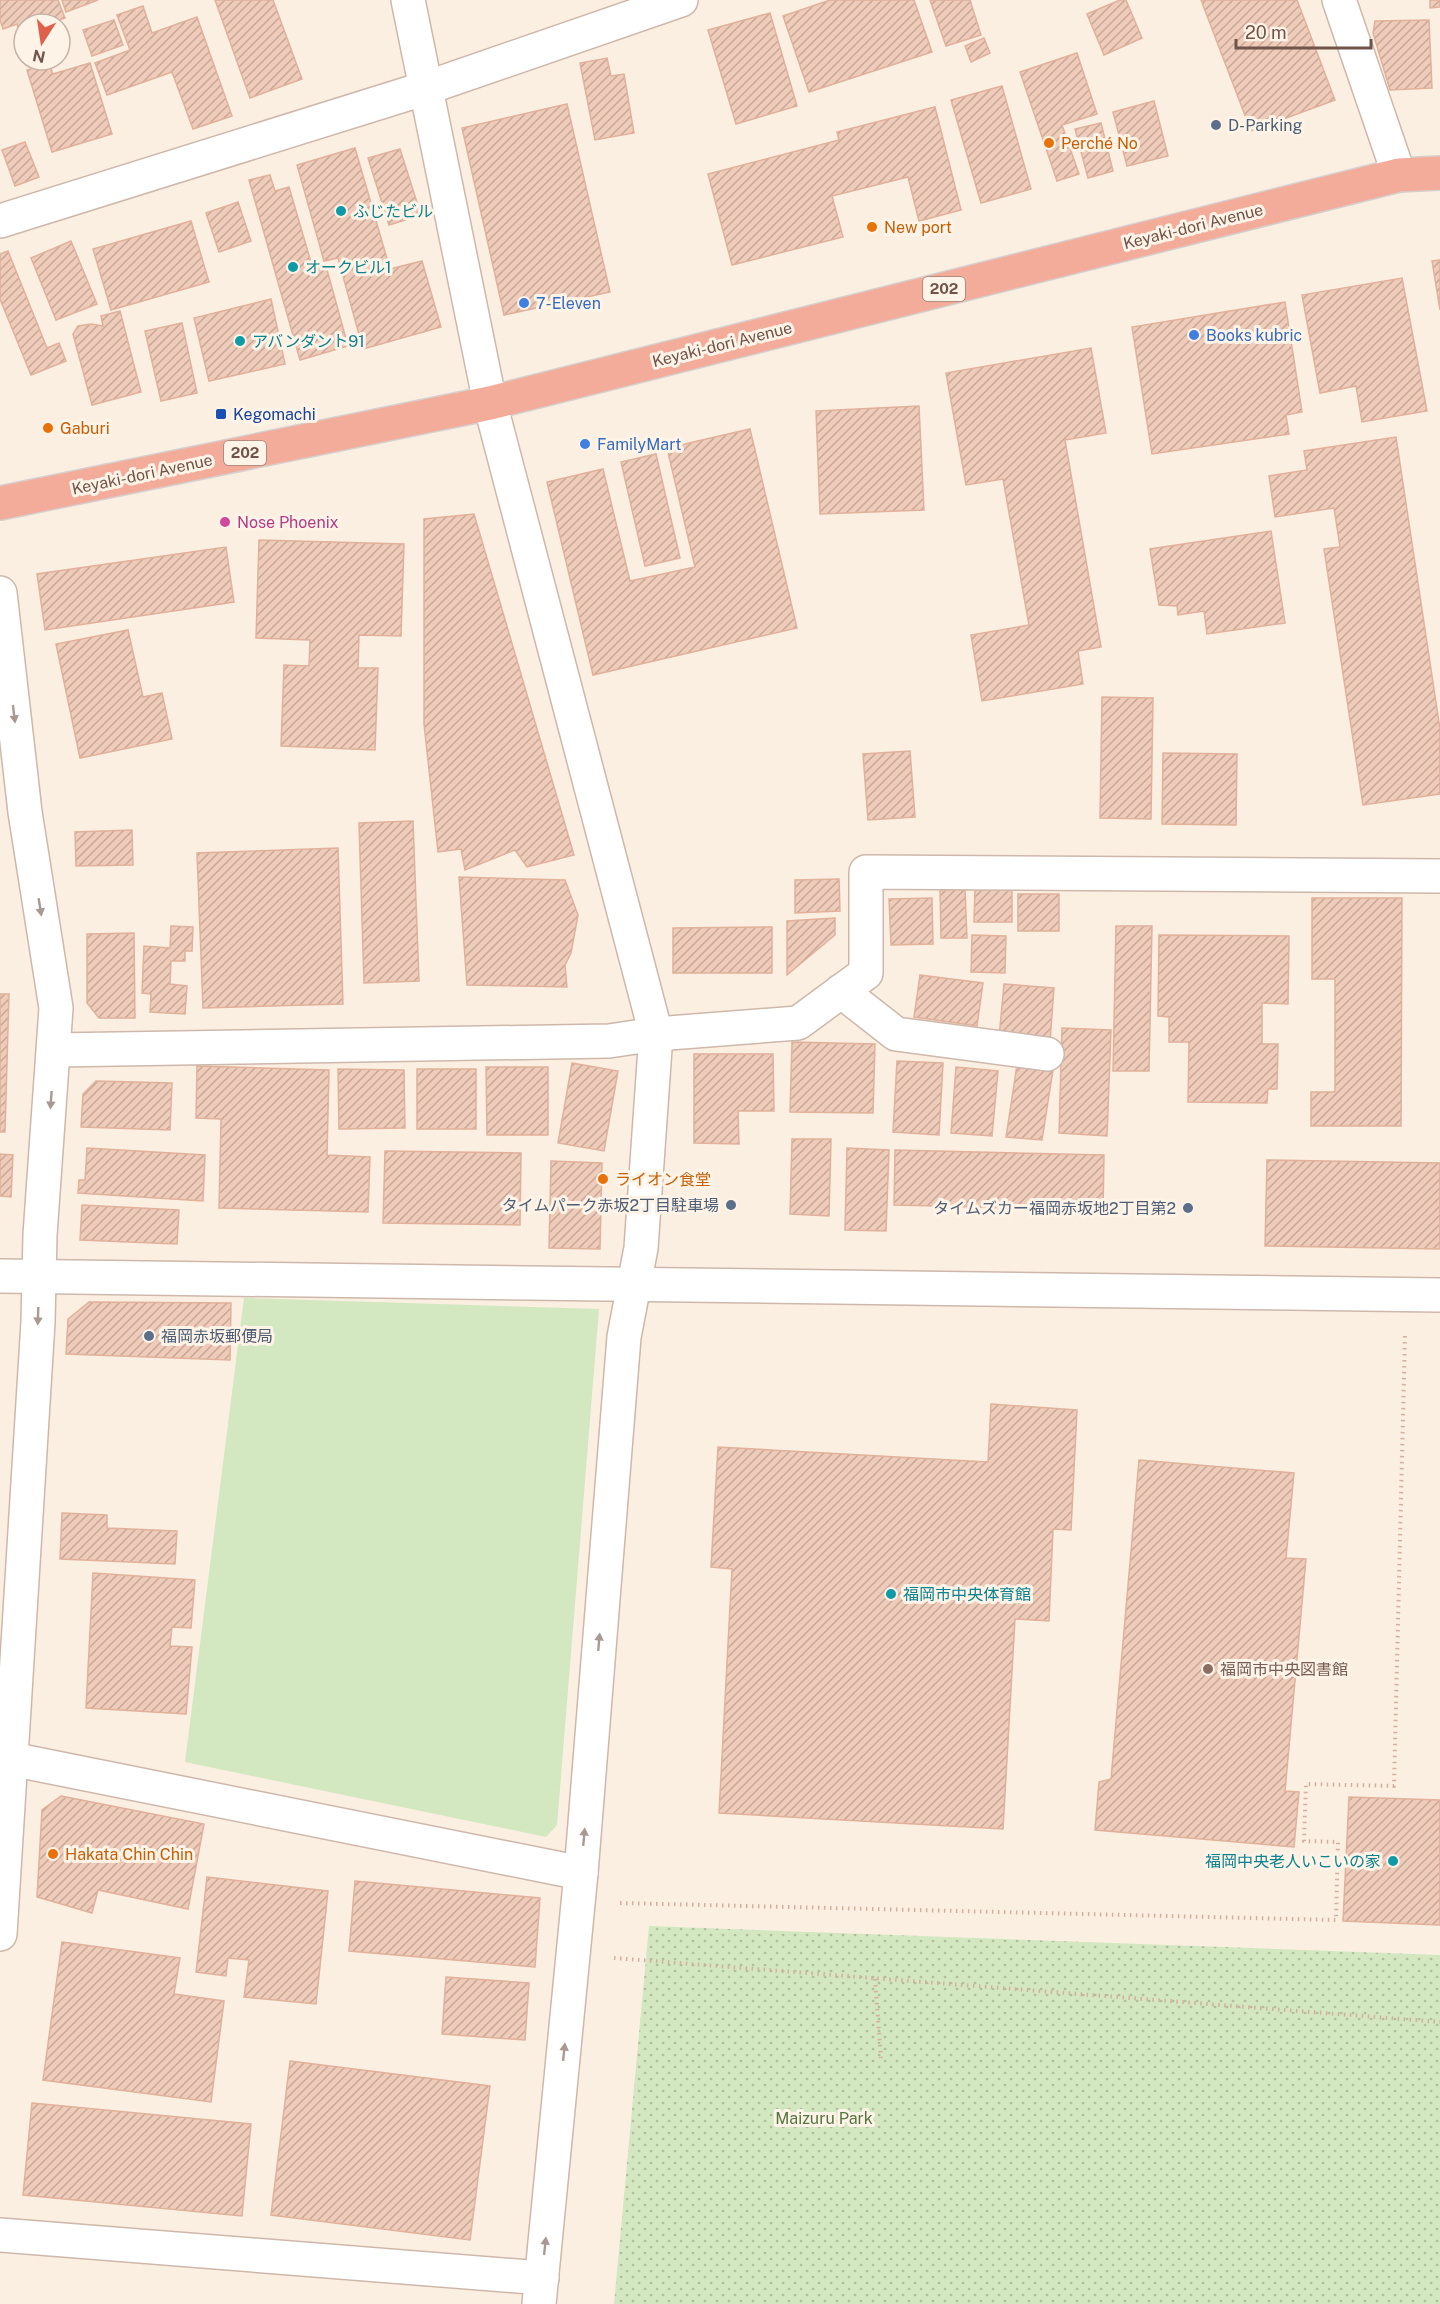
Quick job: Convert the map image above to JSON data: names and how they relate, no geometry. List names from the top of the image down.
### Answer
{
  "streets": {
    "highway": ["Keyaki-dori Avenue", "202"]
  },
  "parks": ["Maizuru Park"],
  "places": {
    "other": [
      "D-Parking",
      "Perché No",
      "ふじたビル",
      "New port",
      "オークビル1",
      "7-Eleven",
      "Books kubric",
      "アバンダント91",
      "Gaburi",
      "FamilyMart",
      "Nose Phoenix",
      "ライオン食堂",
      "タイムパーク赤坂2丁目駐車場",
      "タイムズカー福岡赤坂地2丁目第2",
      "福岡赤坂郵便局",
      "福岡市中央体育館",
      "福岡市中央図書館",
      "Hakata Chin Chin",
      "福岡中央老人いこいの家"
    ],
    "transit": ["Kegomachi"]
  },
  "scale_bar": "20 m",
  "north": "bottom"
}
